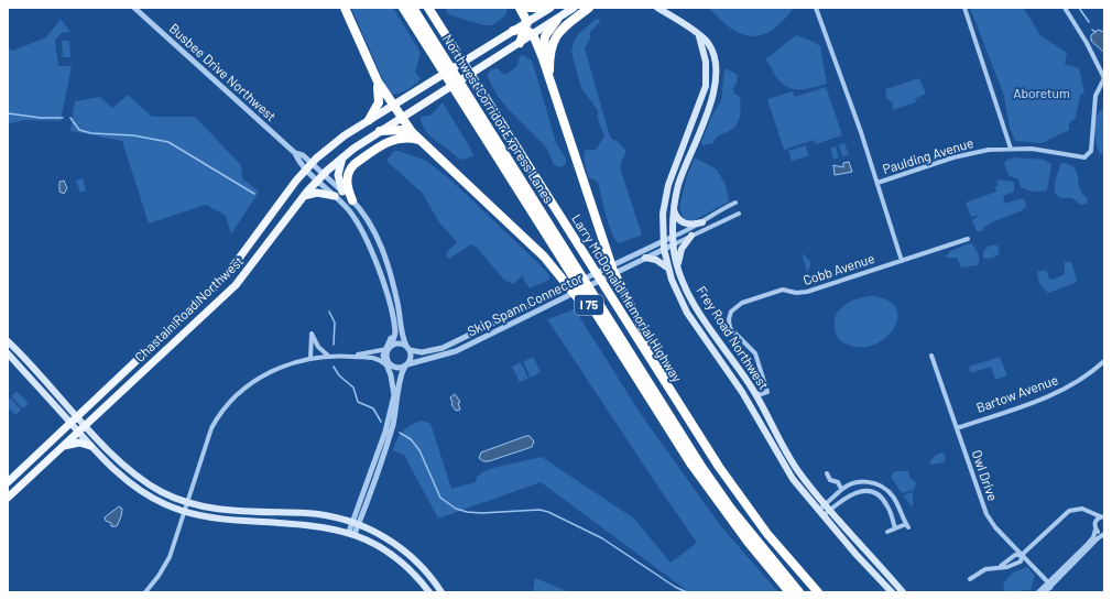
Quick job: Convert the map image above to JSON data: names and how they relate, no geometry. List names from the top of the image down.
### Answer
{
  "streets": {
    "highway": ["Northwest Corridor Express Lanes", "Larry McDonald Memorial Highway", "I 75"],
    "main road": ["Chastain Road Northwest", "Frey Road Northwest"],
    "street": [
      "Busbee Drive Northwest",
      "Paulding Avenue",
      "Cobb Avenue",
      "Skip Spann Connector",
      "Bartow Avenue",
      "Owl Drive"
    ]
  },
  "crossings": [
    ["Busbee Drive Northwest", "Skip Spann Connector"],
    ["Busbee Drive Northwest", "Chastain Road Northwest"],
    ["Cobb Avenue", "Frey Road Northwest"],
    ["Skip Spann Connector", "Frey Road Northwest"],
    ["Bartow Avenue", "Owl Drive"]
  ],
  "parks": ["Aboretum"]
}
